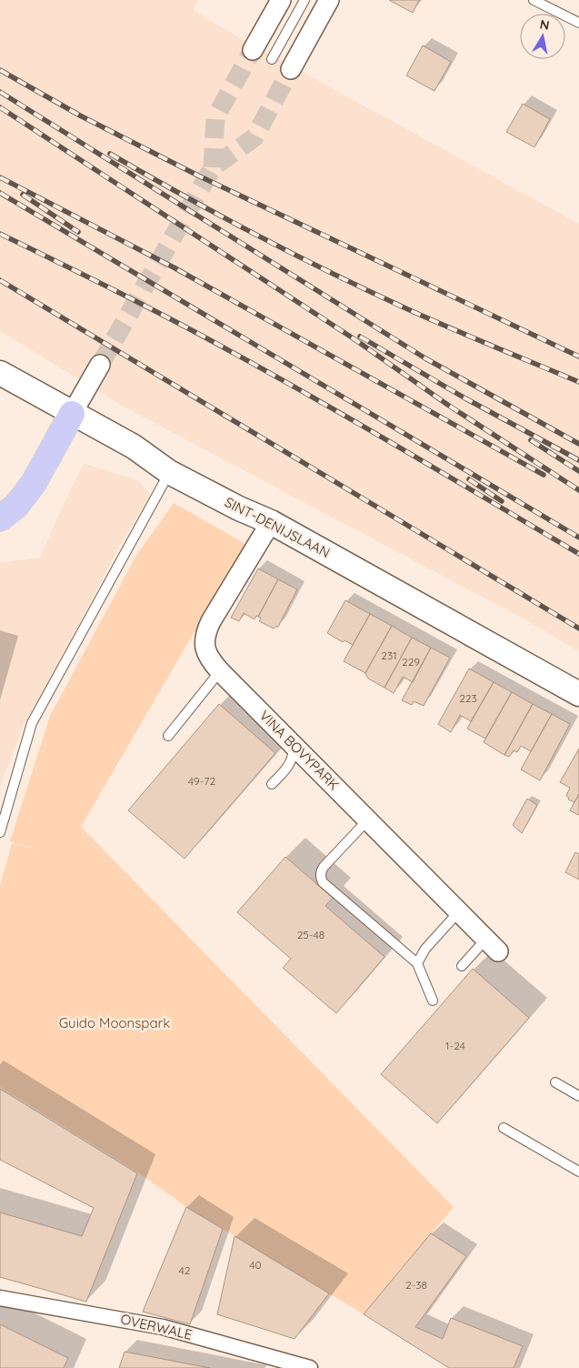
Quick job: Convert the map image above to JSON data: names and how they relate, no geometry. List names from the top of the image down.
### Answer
{
  "streets": {
    "street": ["SINT-DENIJSLAAN", "VINA BOVYPARK", "OVERWALE"]
  },
  "crossings": [
    ["SINT-DENIJSLAAN", "VINA BOVYPARK"]
  ],
  "parks": ["Guido Moonspark"],
  "house_numbers": [
    "231",
    "229",
    "223",
    "49-72",
    "25-48",
    "1-24",
    "40",
    "42",
    "2-38"
  ],
  "north": "top"
}
